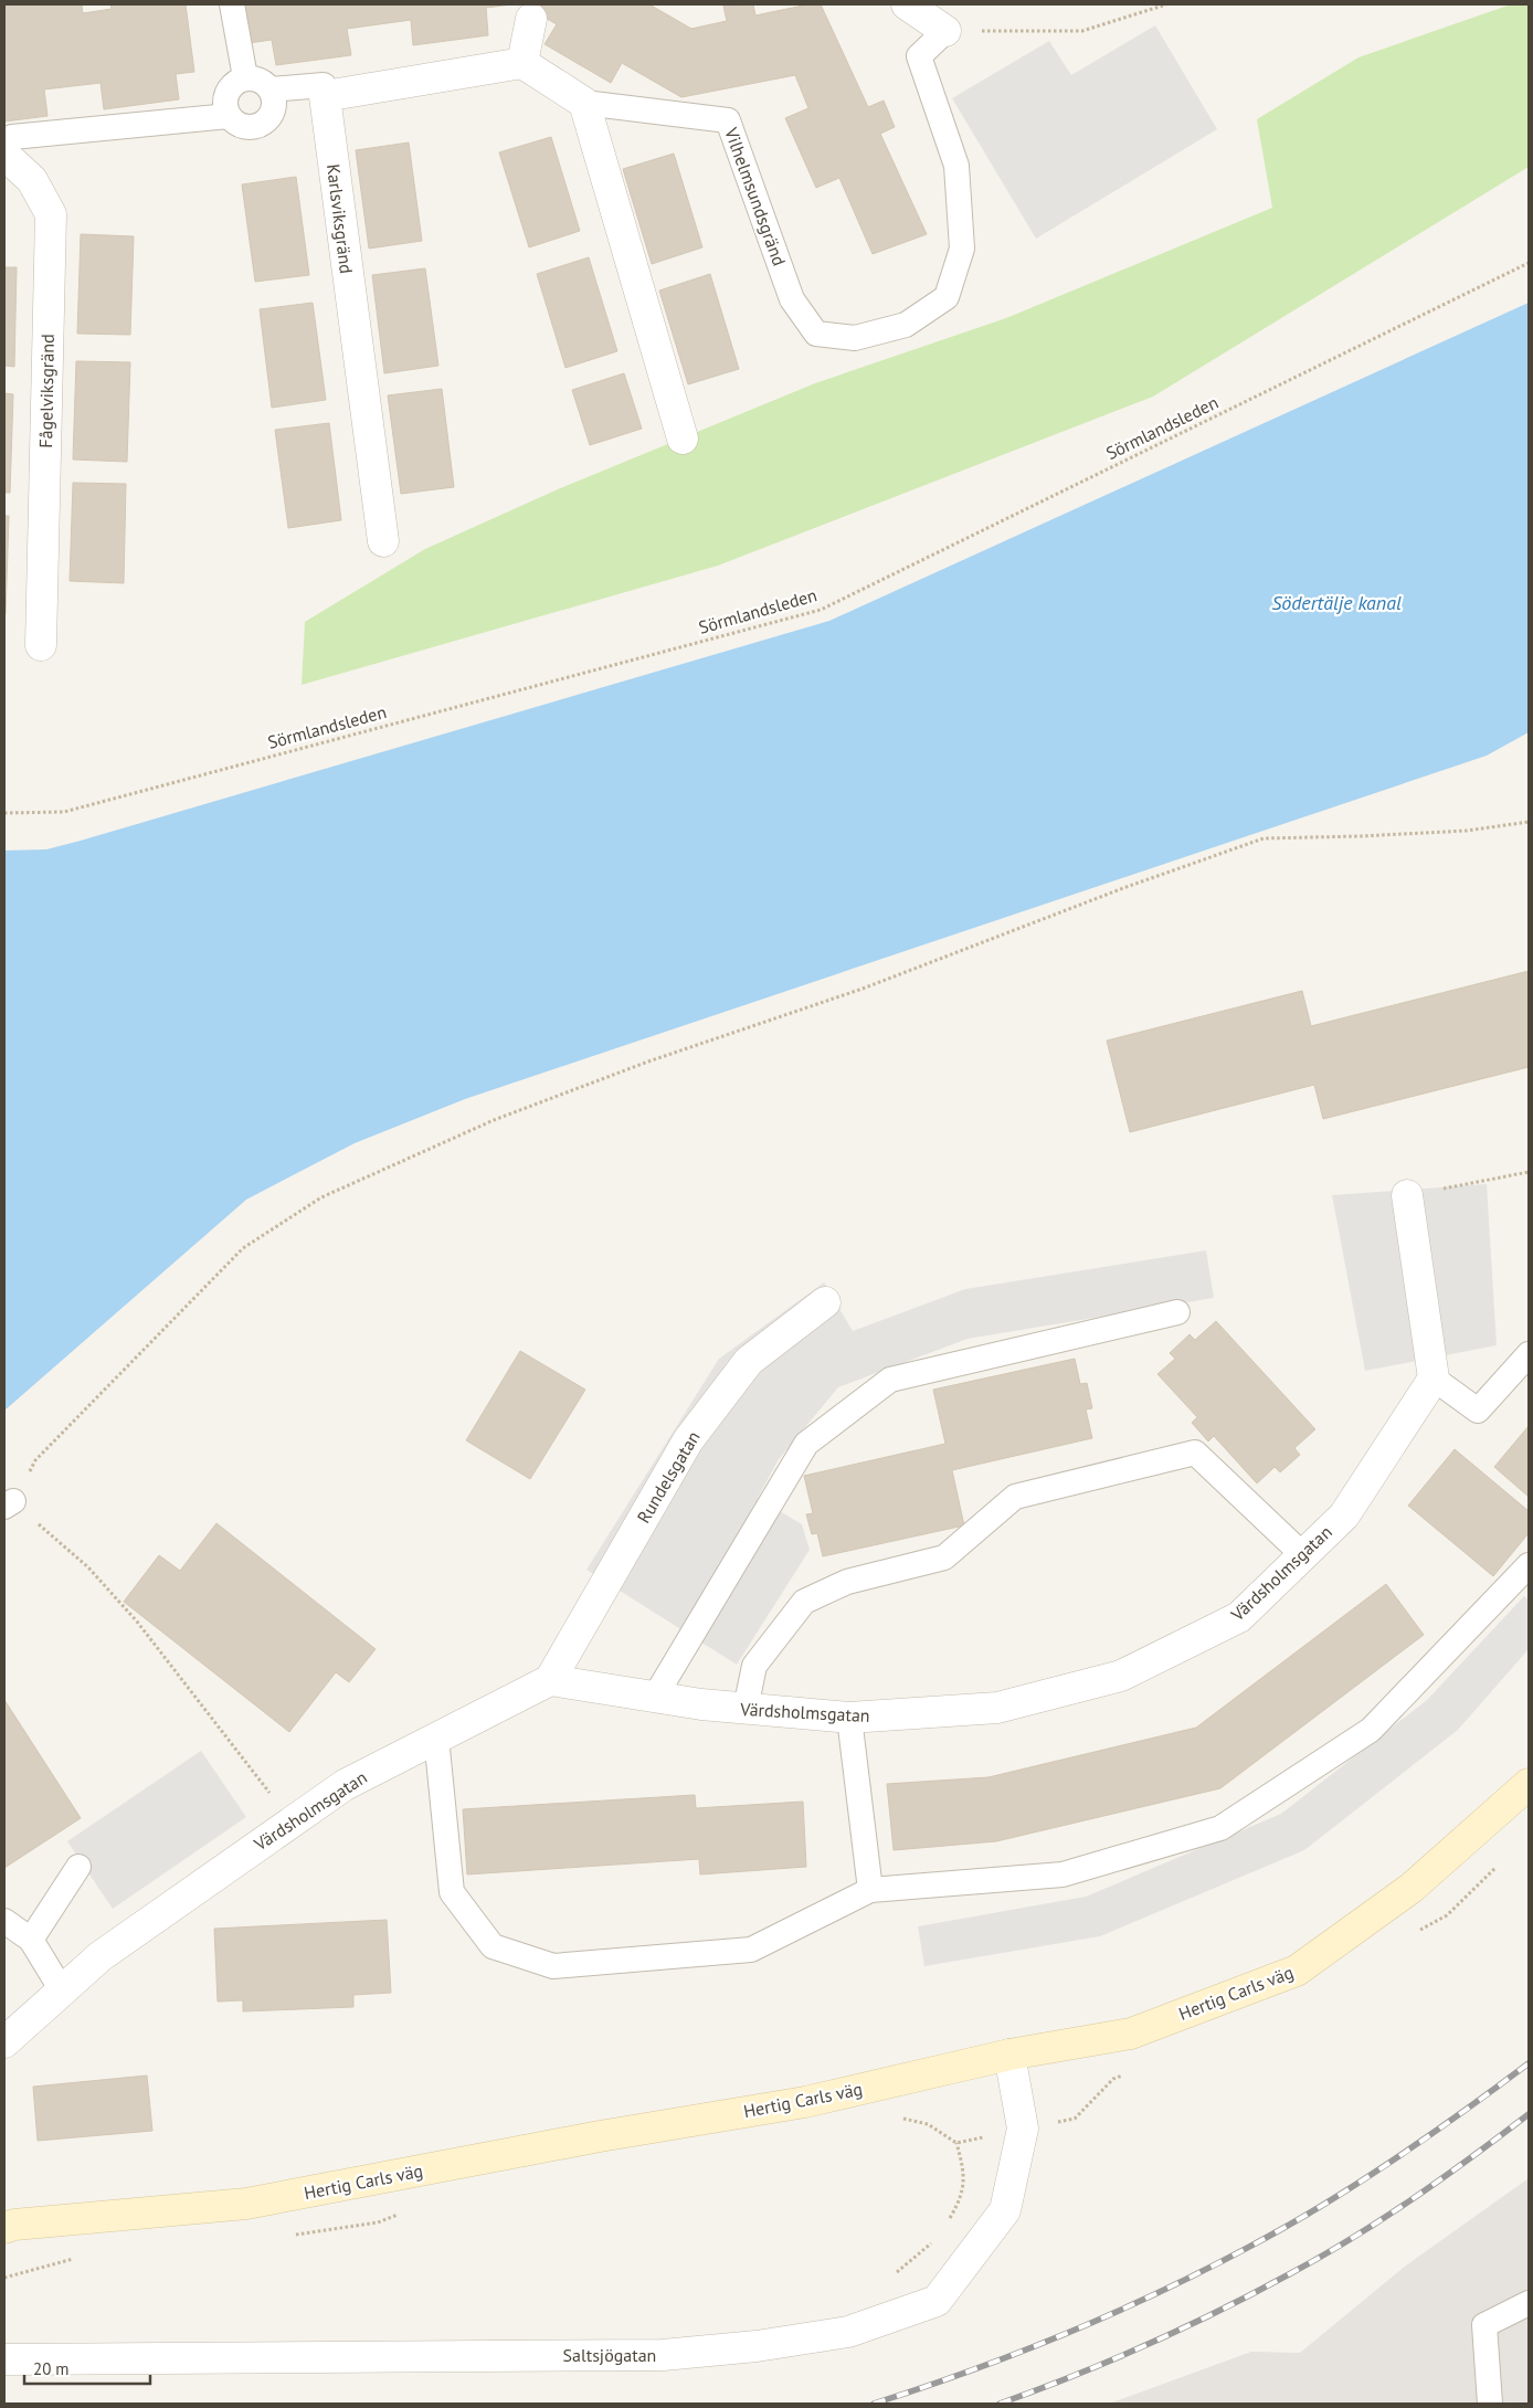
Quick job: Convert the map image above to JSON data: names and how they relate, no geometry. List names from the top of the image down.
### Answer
{
  "streets": {
    "main road": ["Hertig Carls väg"],
    "street": [
      "Karlsviksgränd",
      "Fågelviksgränd",
      "Rundelsgatan",
      "Värdsholmsgatan",
      "Saltsjögatan"
    ],
    "lane": ["Vilhelmsundsgränd"],
    "path": ["Sörmlandsleden"]
  },
  "crossings": [
    ["Rundelsgatan", "Värdsholmsgatan"],
    ["Hertig Carls väg", "Saltsjögatan"]
  ],
  "water": ["Södertälje kanal"],
  "scale_bar": "20 m"
}
